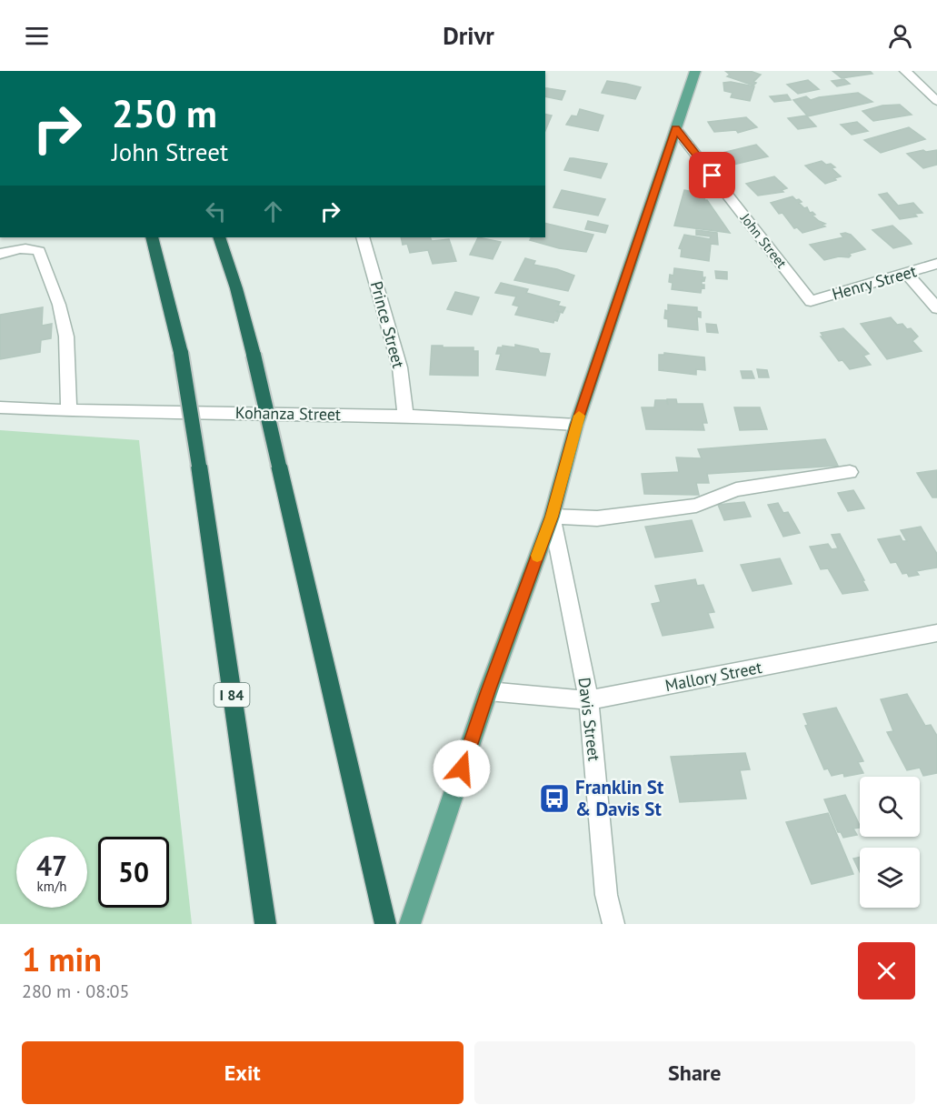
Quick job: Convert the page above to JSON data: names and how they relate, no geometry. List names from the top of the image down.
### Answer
{
  "streets": {
    "highway": ["I 84"],
    "street": [
      "John Street",
      "Henry Street",
      "Prince Street",
      "Kohanza Street",
      "Mallory Street",
      "Davis Street"
    ]
  },
  "crossings": [
    ["John Street", "Henry Street"],
    ["Prince Street", "Kohanza Street"],
    ["Mallory Street", "Davis Street"]
  ],
  "places": {
    "bus stop": ["Franklin St & Davis St"]
  },
  "page": {
    "header": "Drivr",
    "turn": ["250 m", "John Street"],
    "speed": "47 km/h",
    "limit": "50",
    "heading": ["1 min", "280 m · 08:05"],
    "buttons": ["Exit", "Share"]
  }
}
